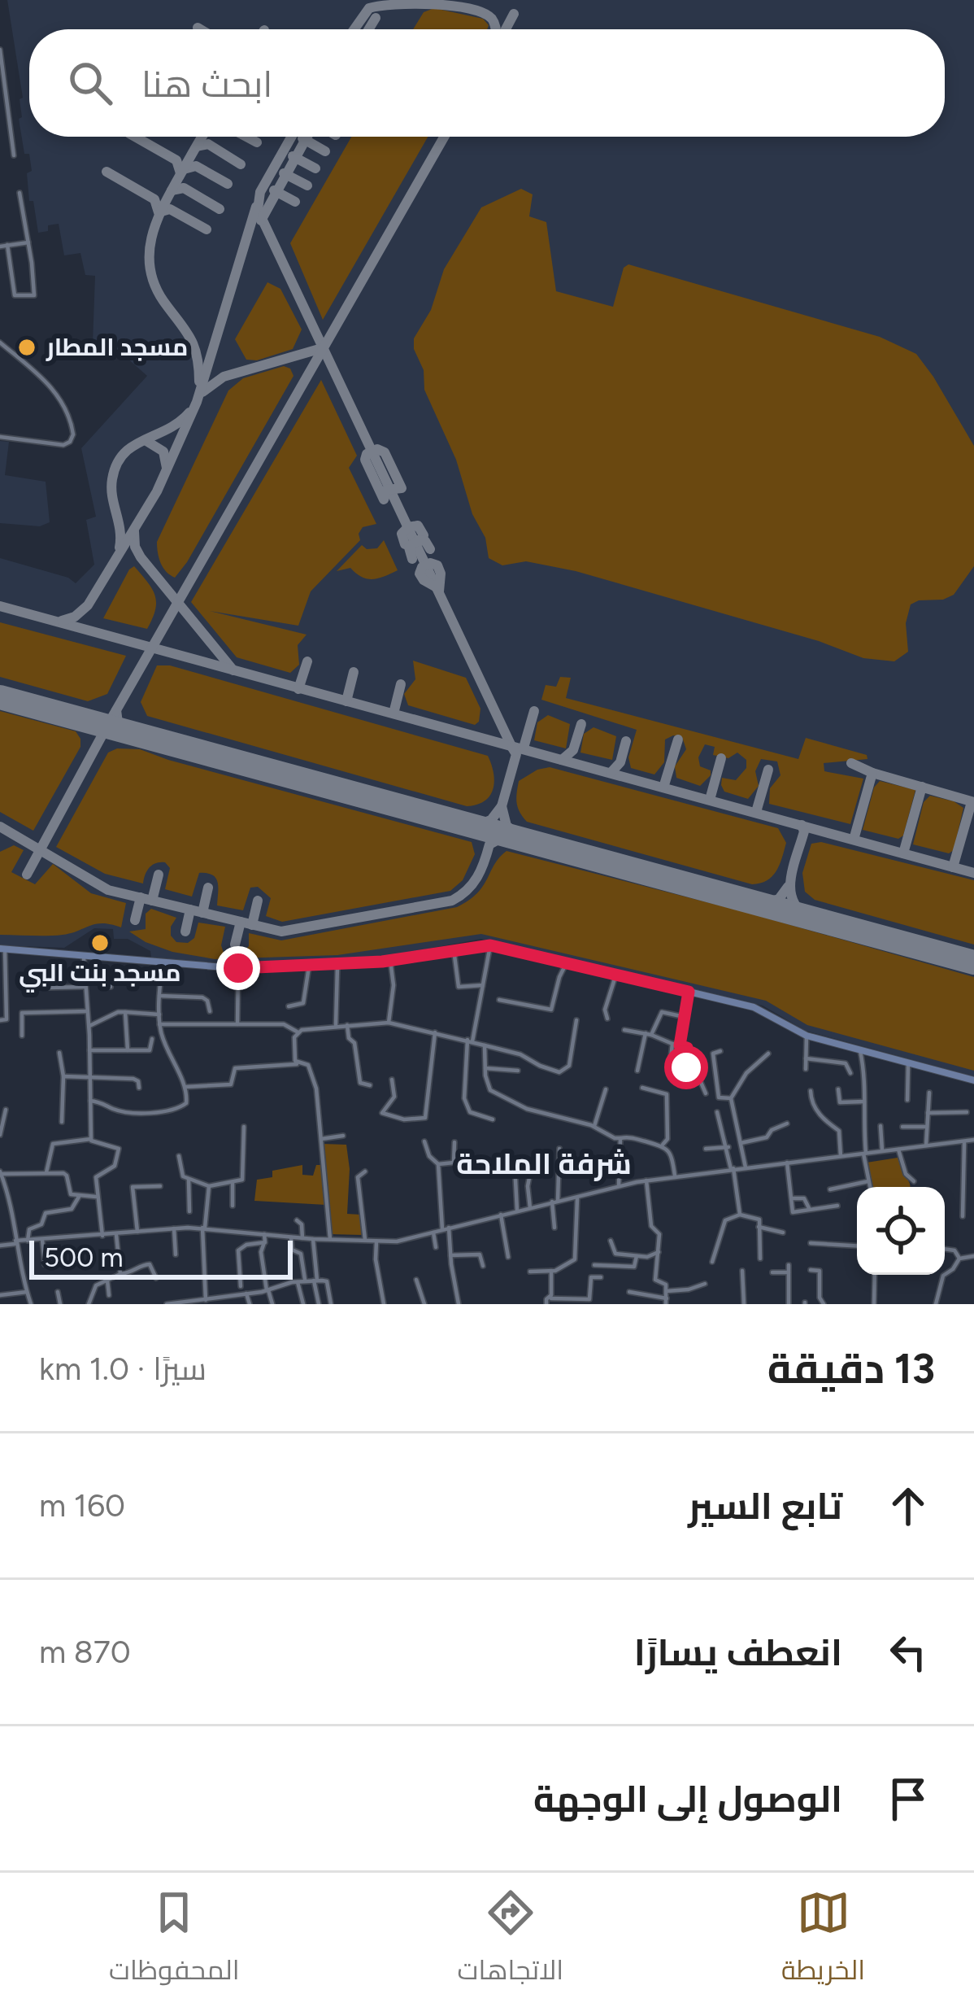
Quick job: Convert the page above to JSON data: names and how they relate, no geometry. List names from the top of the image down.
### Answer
{
  "districts": ["شرفة الملاحة"],
  "places": ["مسجد المطار", "مسجد بنت البي"],
  "scale_bar": "500 m",
  "page": {
    "search": "ابحث هنا",
    "scale": "500 m",
    "heading": ["13 دقيقة", "سيرًا · 1.0 km"],
    "list": [
      ["تابع السير", "160 m"],
      ["انعطف يسارًا", "870 m"],
      "الوصول إلى الوجهة"
    ],
    "nav": ["الخريطة", "الاتجاهات", "المحفوظات"]
  }
}
